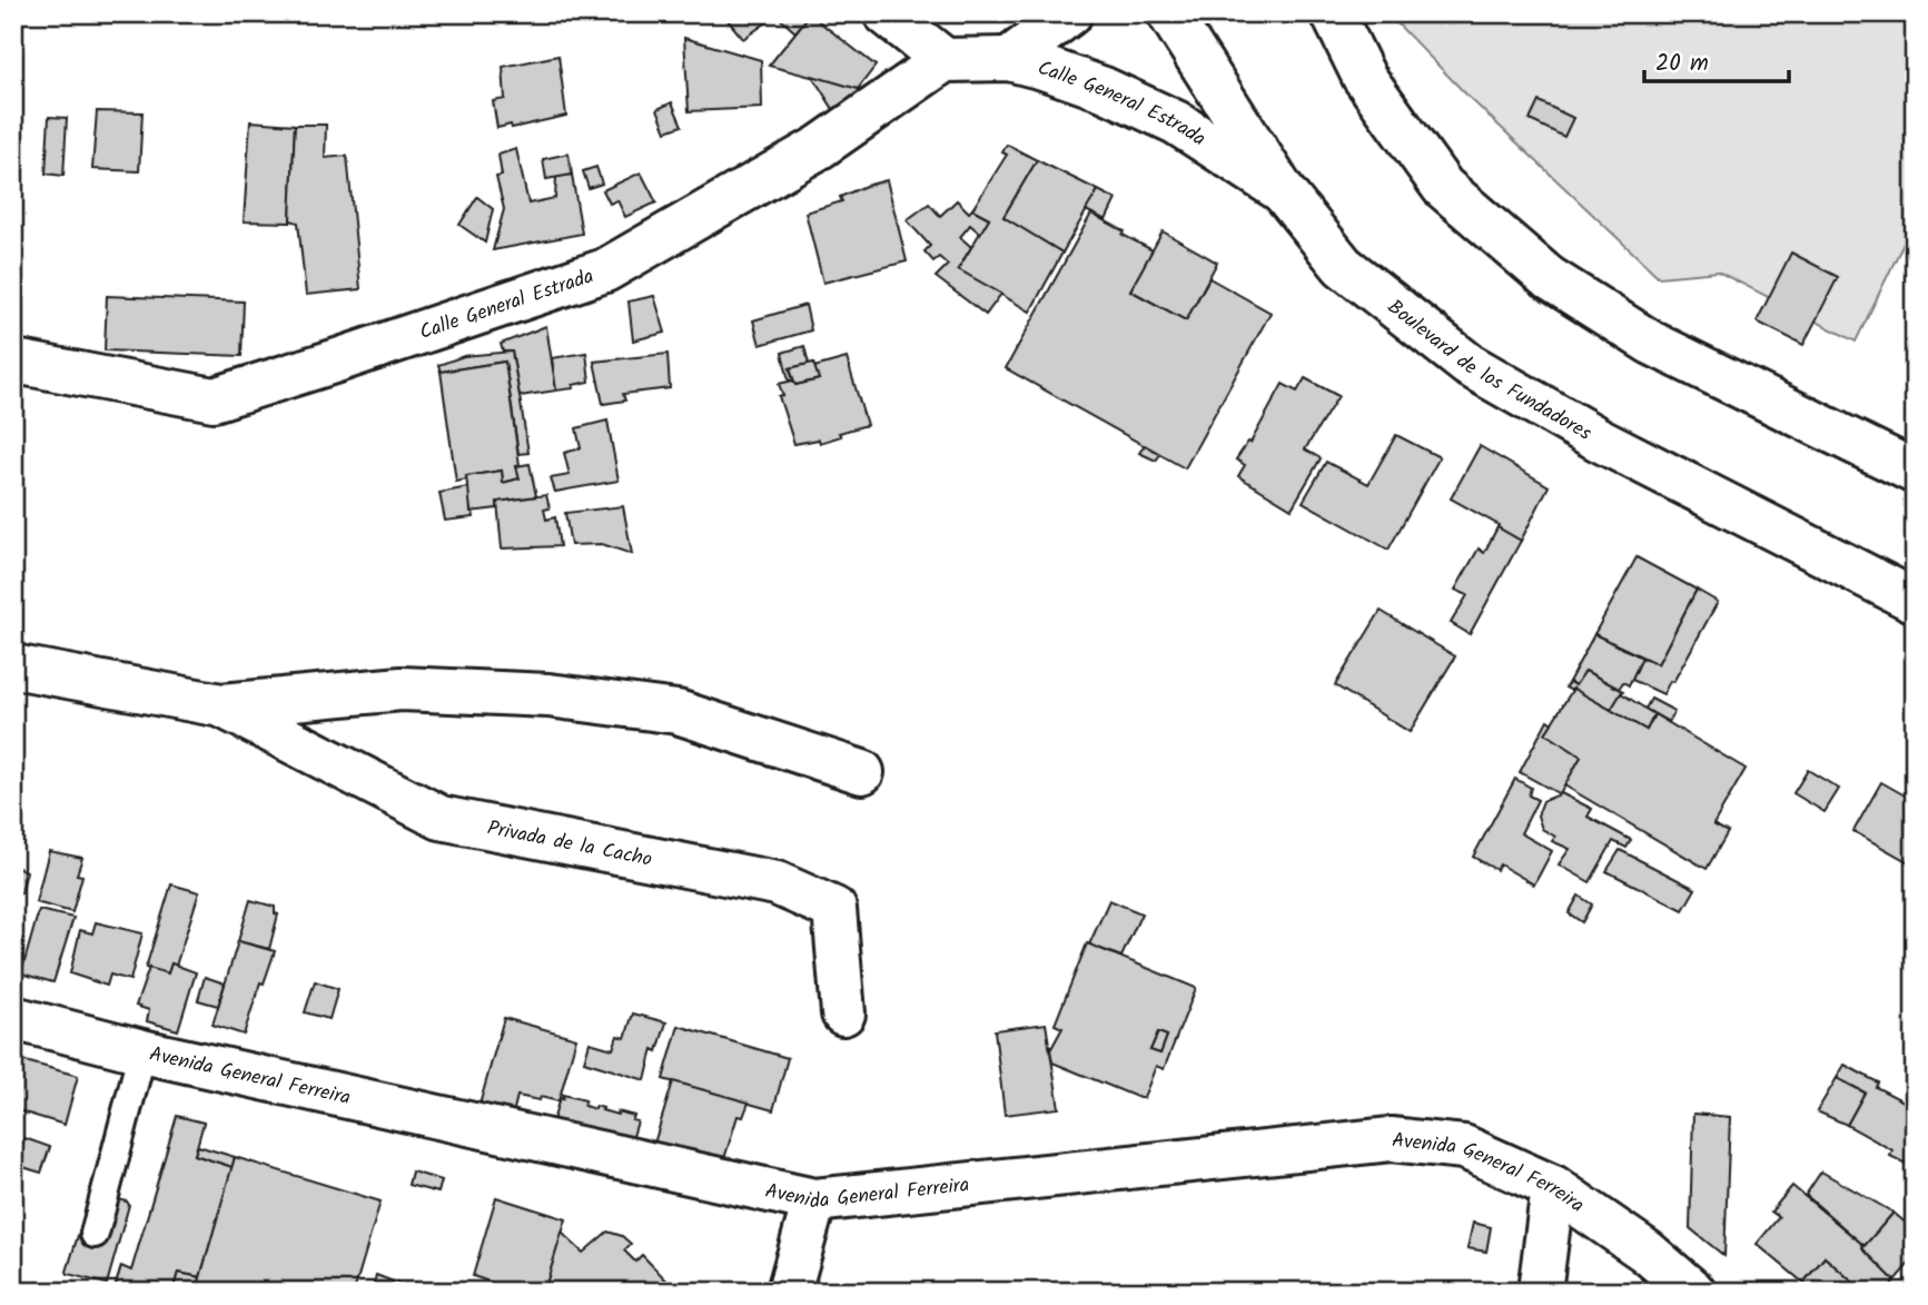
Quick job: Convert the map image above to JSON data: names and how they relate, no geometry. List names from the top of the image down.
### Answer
{
  "streets": {
    "street": [
      "Calle General Estrada",
      "Boulevard de los Fundadores",
      "Privada de la Cacho",
      "Avenida General Ferreira"
    ]
  },
  "crossings": [
    ["Calle General Estrada", "Boulevard de los Fundadores"]
  ],
  "scale_bar": "20 m"
}
